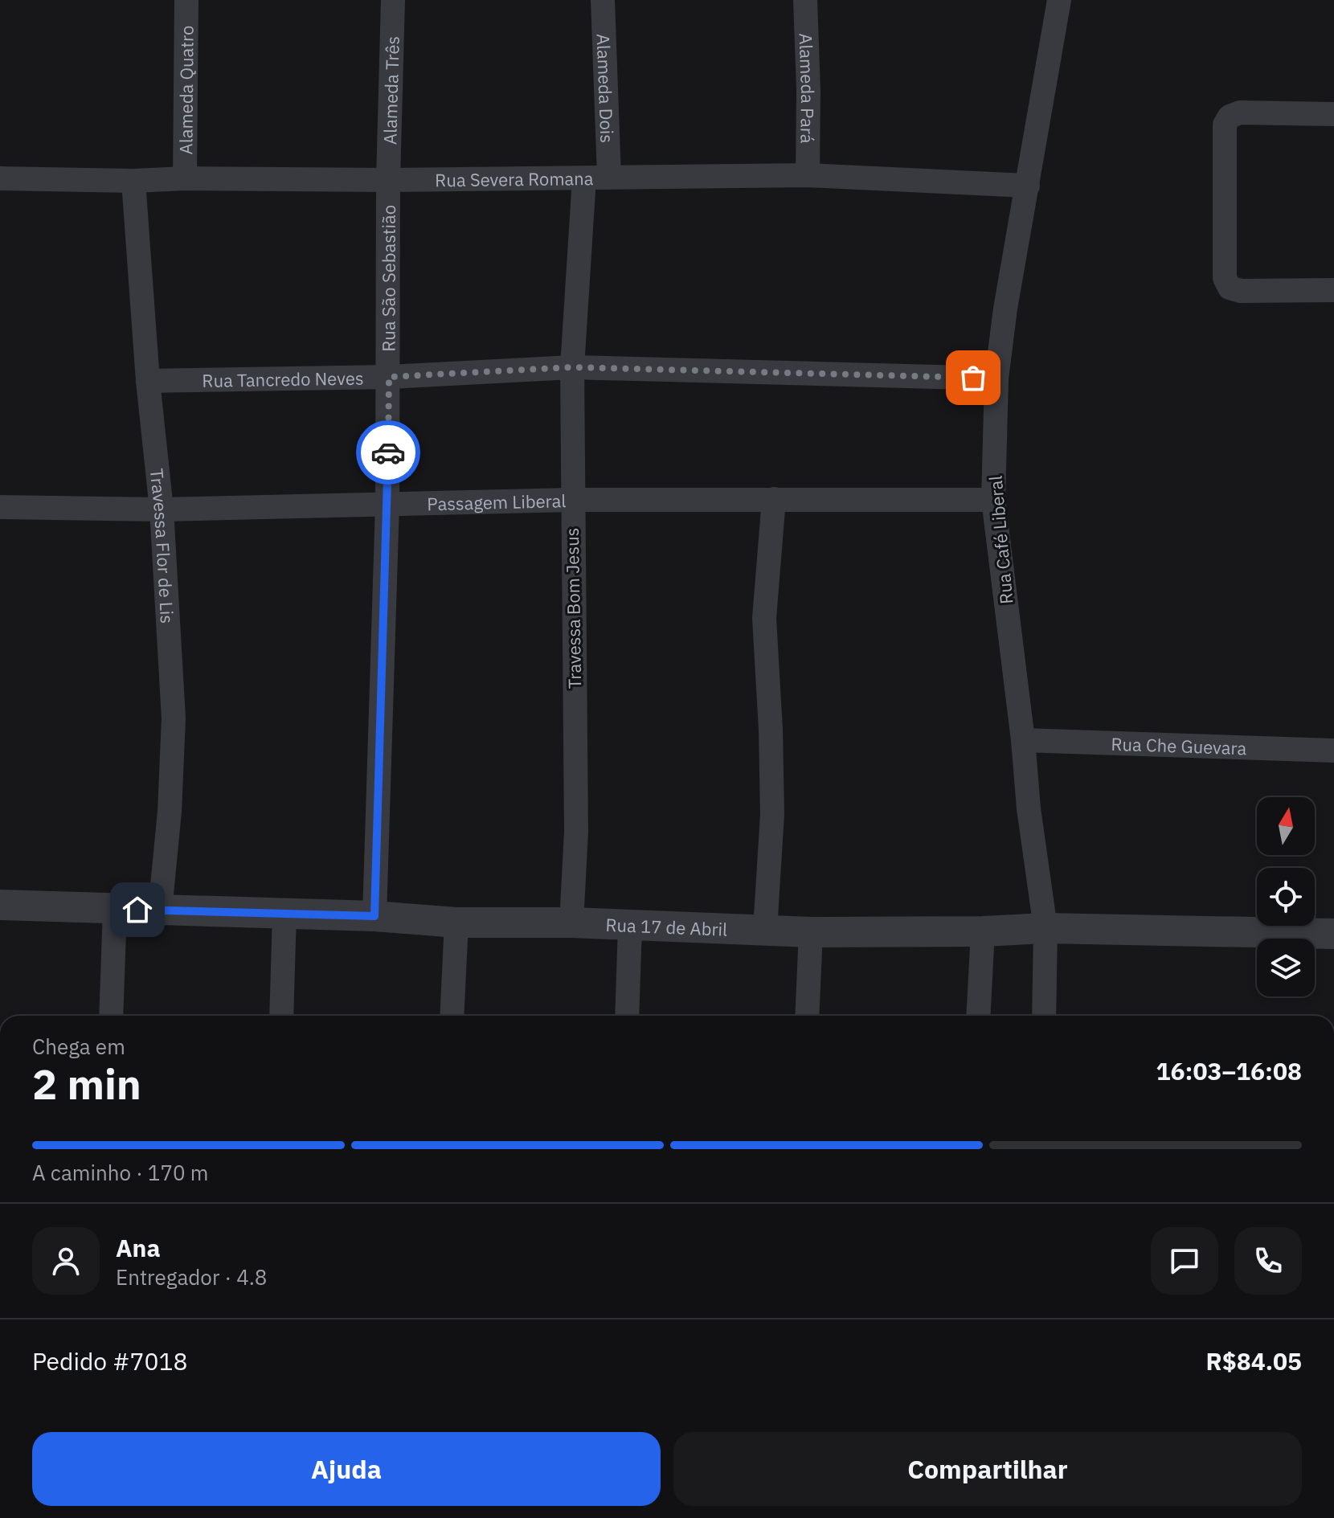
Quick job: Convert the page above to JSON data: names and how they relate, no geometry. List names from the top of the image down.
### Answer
{
  "streets": {
    "street": [
      "Alameda Pará",
      "Alameda Dois",
      "Alameda Quatro",
      "Alameda Três",
      "Rua Severa Romana",
      "Rua São Sebastião",
      "Rua Tancredo Neves",
      "Passagem Liberal",
      "Rua Café Liberal",
      "Travessa Flor de Lis",
      "Travessa Bom Jesus",
      "Rua Che Guevara",
      "Rua 17 de Abril"
    ]
  },
  "crossings": [
    ["Alameda Pará", "Rua Severa Romana"],
    ["Alameda Dois", "Rua Severa Romana"],
    ["Alameda Quatro", "Rua Severa Romana"],
    ["Alameda Três", "Rua Severa Romana"],
    ["Alameda Três", "Rua São Sebastião"],
    ["Rua Severa Romana", "Rua São Sebastião"],
    ["Rua Severa Romana", "Rua Café Liberal"],
    ["Rua Severa Romana", "Travessa Flor de Lis"],
    ["Rua Severa Romana", "Travessa Bom Jesus"],
    ["Rua São Sebastião", "Rua Tancredo Neves"],
    ["Rua São Sebastião", "Passagem Liberal"],
    ["Rua São Sebastião", "Rua 17 de Abril"],
    ["Rua Tancredo Neves", "Rua Café Liberal"],
    ["Rua Tancredo Neves", "Travessa Flor de Lis"],
    ["Rua Tancredo Neves", "Travessa Bom Jesus"],
    ["Passagem Liberal", "Rua Café Liberal"],
    ["Passagem Liberal", "Travessa Flor de Lis"],
    ["Passagem Liberal", "Travessa Bom Jesus"],
    ["Rua Café Liberal", "Rua Che Guevara"],
    ["Rua Café Liberal", "Rua 17 de Abril"],
    ["Travessa Flor de Lis", "Rua 17 de Abril"],
    ["Travessa Bom Jesus", "Rua 17 de Abril"]
  ],
  "north": "top",
  "page": {
    "heading": ["2 min", "Chega em", "16:03–16:08"],
    "panel": [
      "Ana",
      "Entregador · 4.8",
      "Pedido #7018",
      "R$84.05"
    ],
    "bar": "A caminho · 170 m",
    "buttons": ["Ajuda", "Compartilhar"]
  }
}
